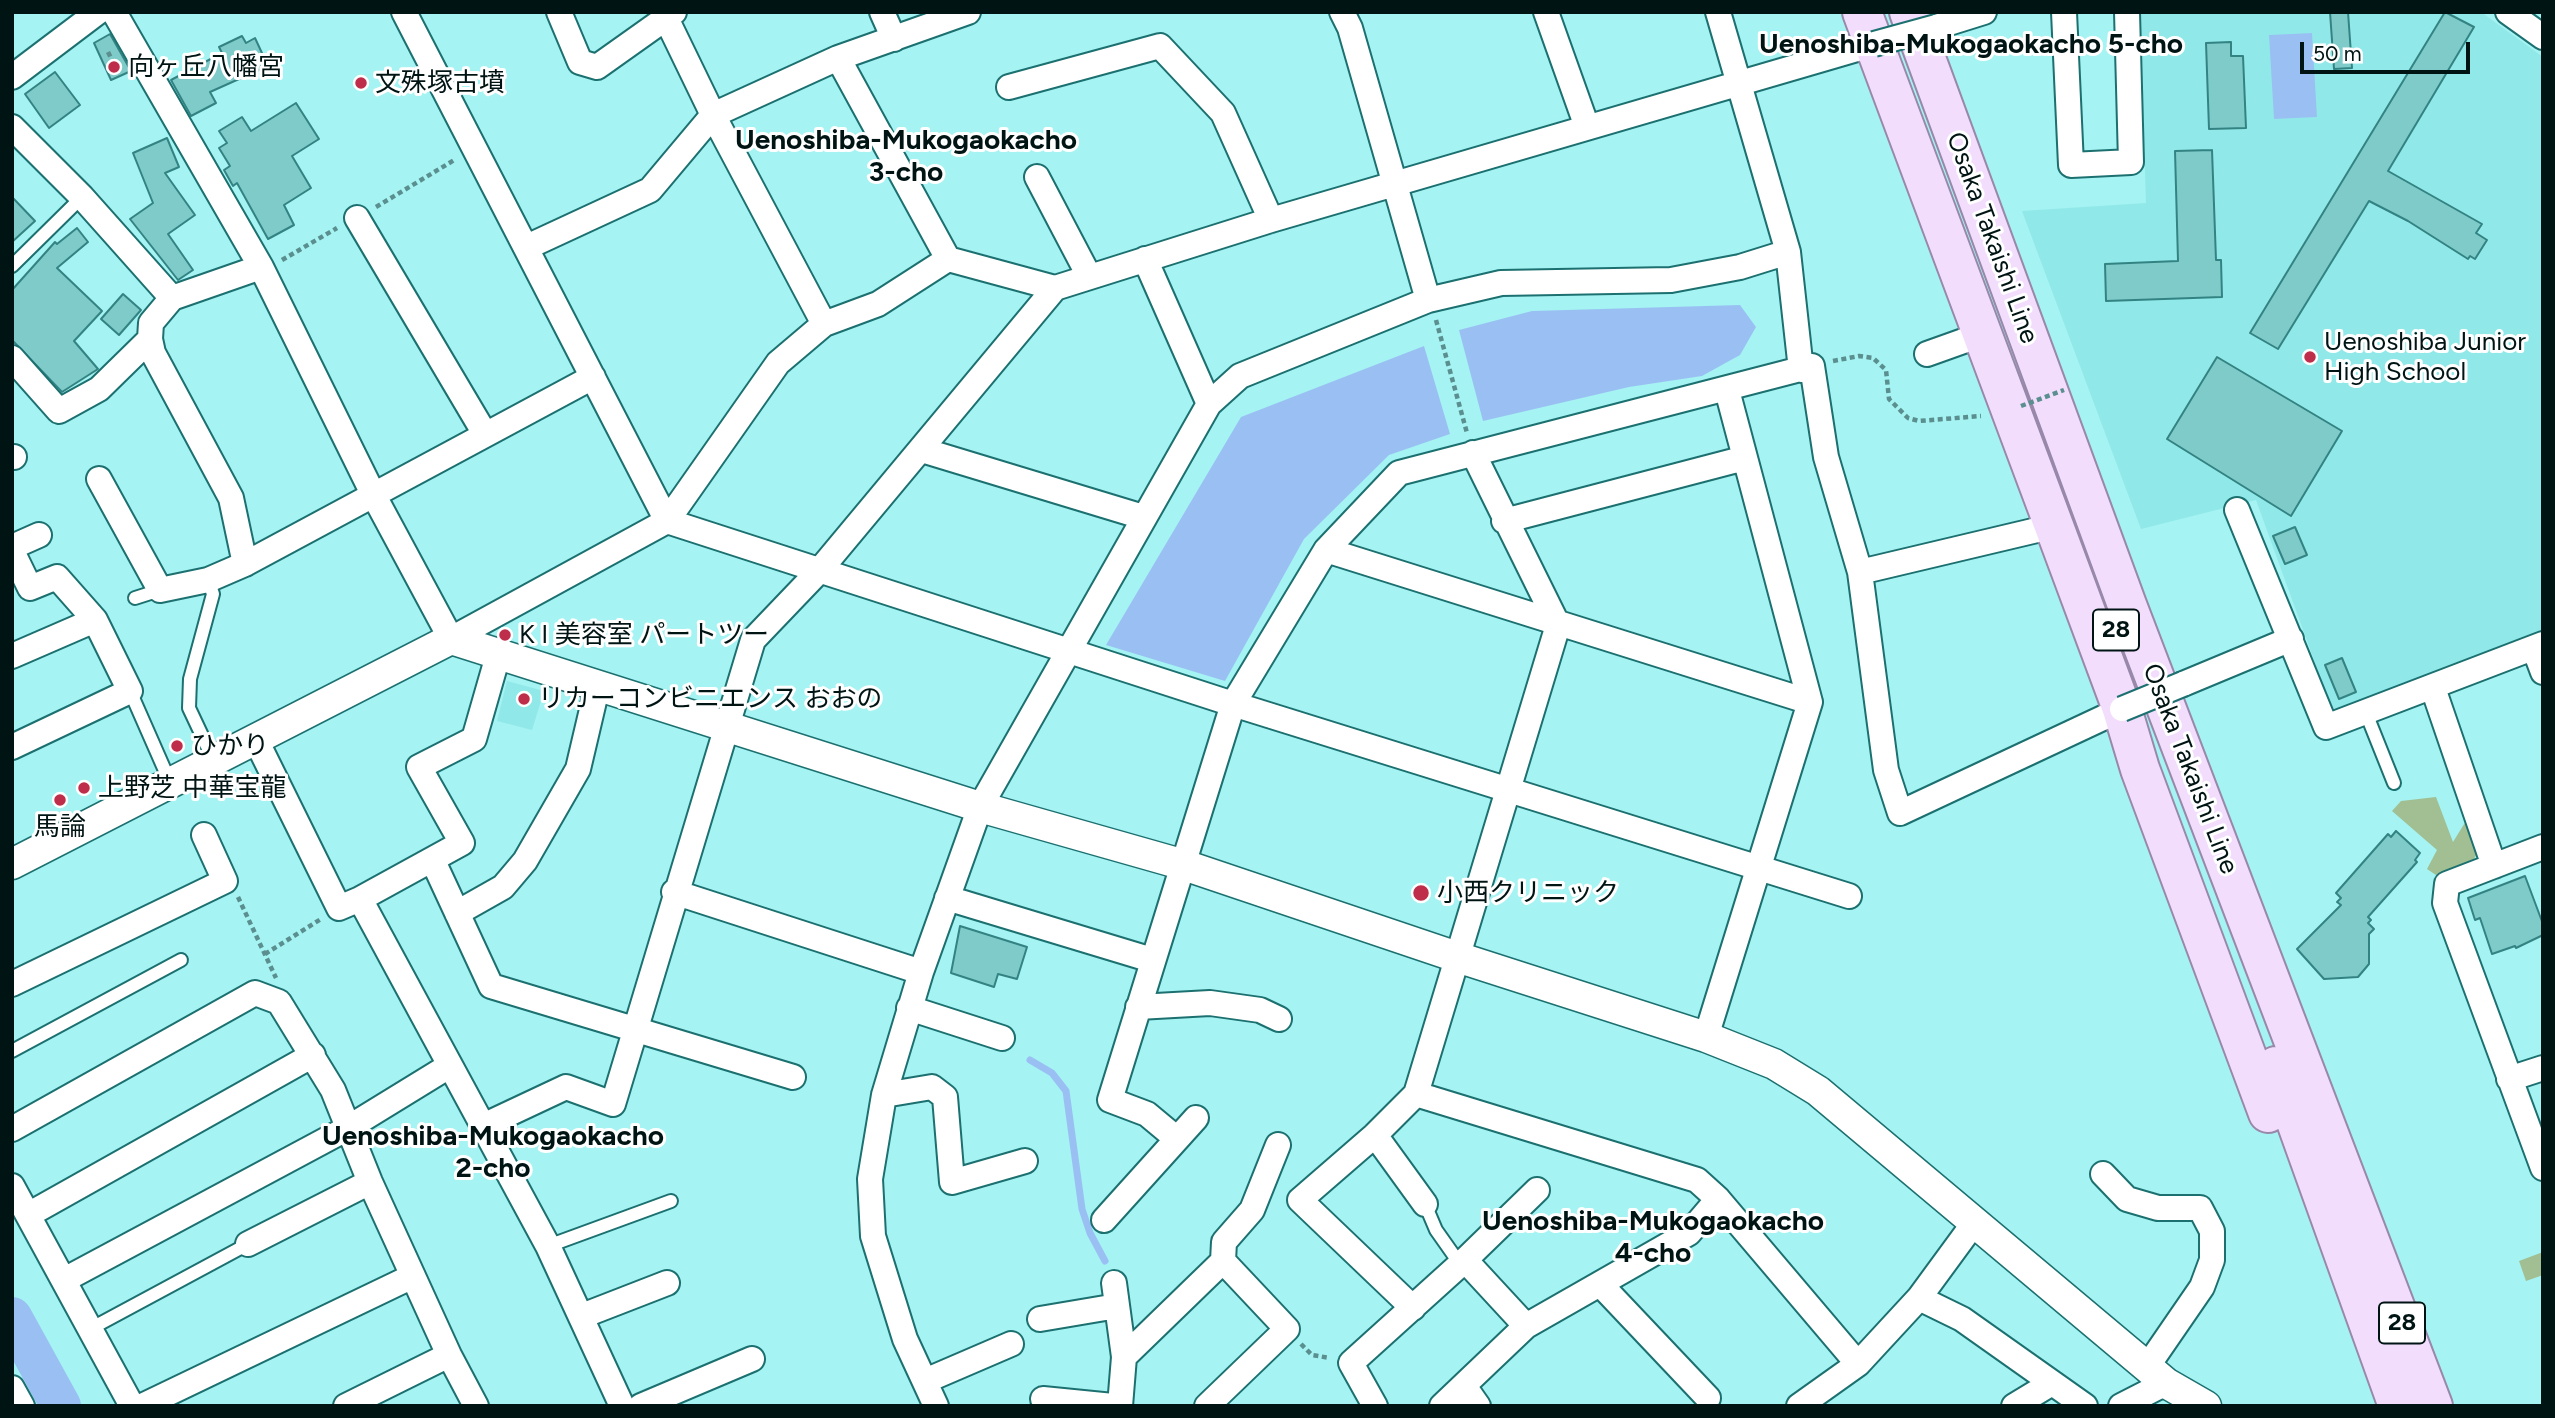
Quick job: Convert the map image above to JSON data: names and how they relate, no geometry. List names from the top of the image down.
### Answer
{
  "streets": {
    "main road": ["Osaka Takaishi Line", "28"]
  },
  "districts": [
    "Uenoshiba-Mukogaokacho 5-cho",
    "Uenoshiba-Mukogaokacho 3-cho",
    "Uenoshiba-Mukogaokacho 2-cho",
    "Uenoshiba-Mukogaokacho 4-cho"
  ],
  "places": [
    "向ヶ丘八幡宮",
    "文殊塚古墳",
    "Uenoshiba Junior High School",
    "K I 美容室 パートツー",
    "リカーコンビニエンス おおの",
    "ひかり",
    "上野芝 中華宝龍",
    "馬論",
    "小西クリニック"
  ],
  "scale_bar": "50 m"
}
